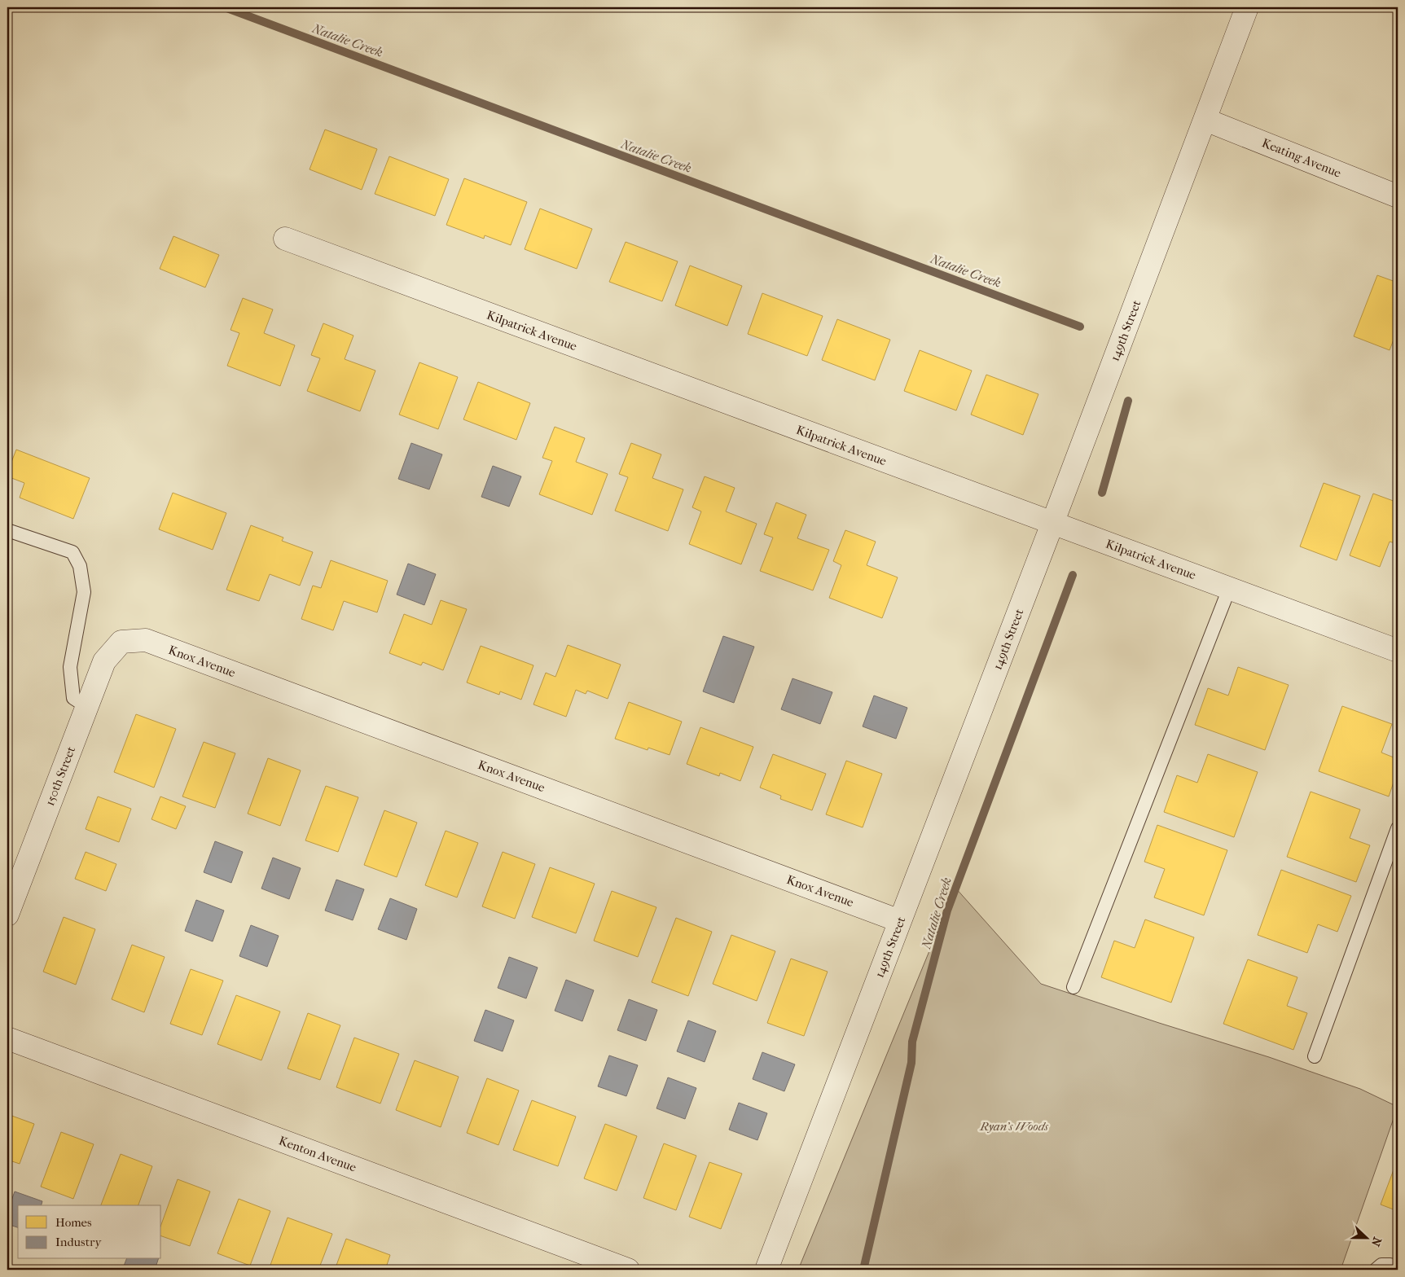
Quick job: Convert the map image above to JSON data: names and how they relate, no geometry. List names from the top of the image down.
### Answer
{
  "streets": {
    "street": [
      "Keating Avenue",
      "Kilpatrick Avenue",
      "149th Street",
      "Knox Avenue",
      "150th Street",
      "Kenton Avenue"
    ]
  },
  "crossings": [
    ["Keating Avenue", "149th Street"],
    ["Kilpatrick Avenue", "149th Street"],
    ["149th Street", "Knox Avenue"],
    ["Knox Avenue", "150th Street"]
  ],
  "water": ["Natalie Creek"],
  "parks": ["Ryan's Woods"],
  "legend": ["Homes", "Industry"],
  "north": "right"
}
